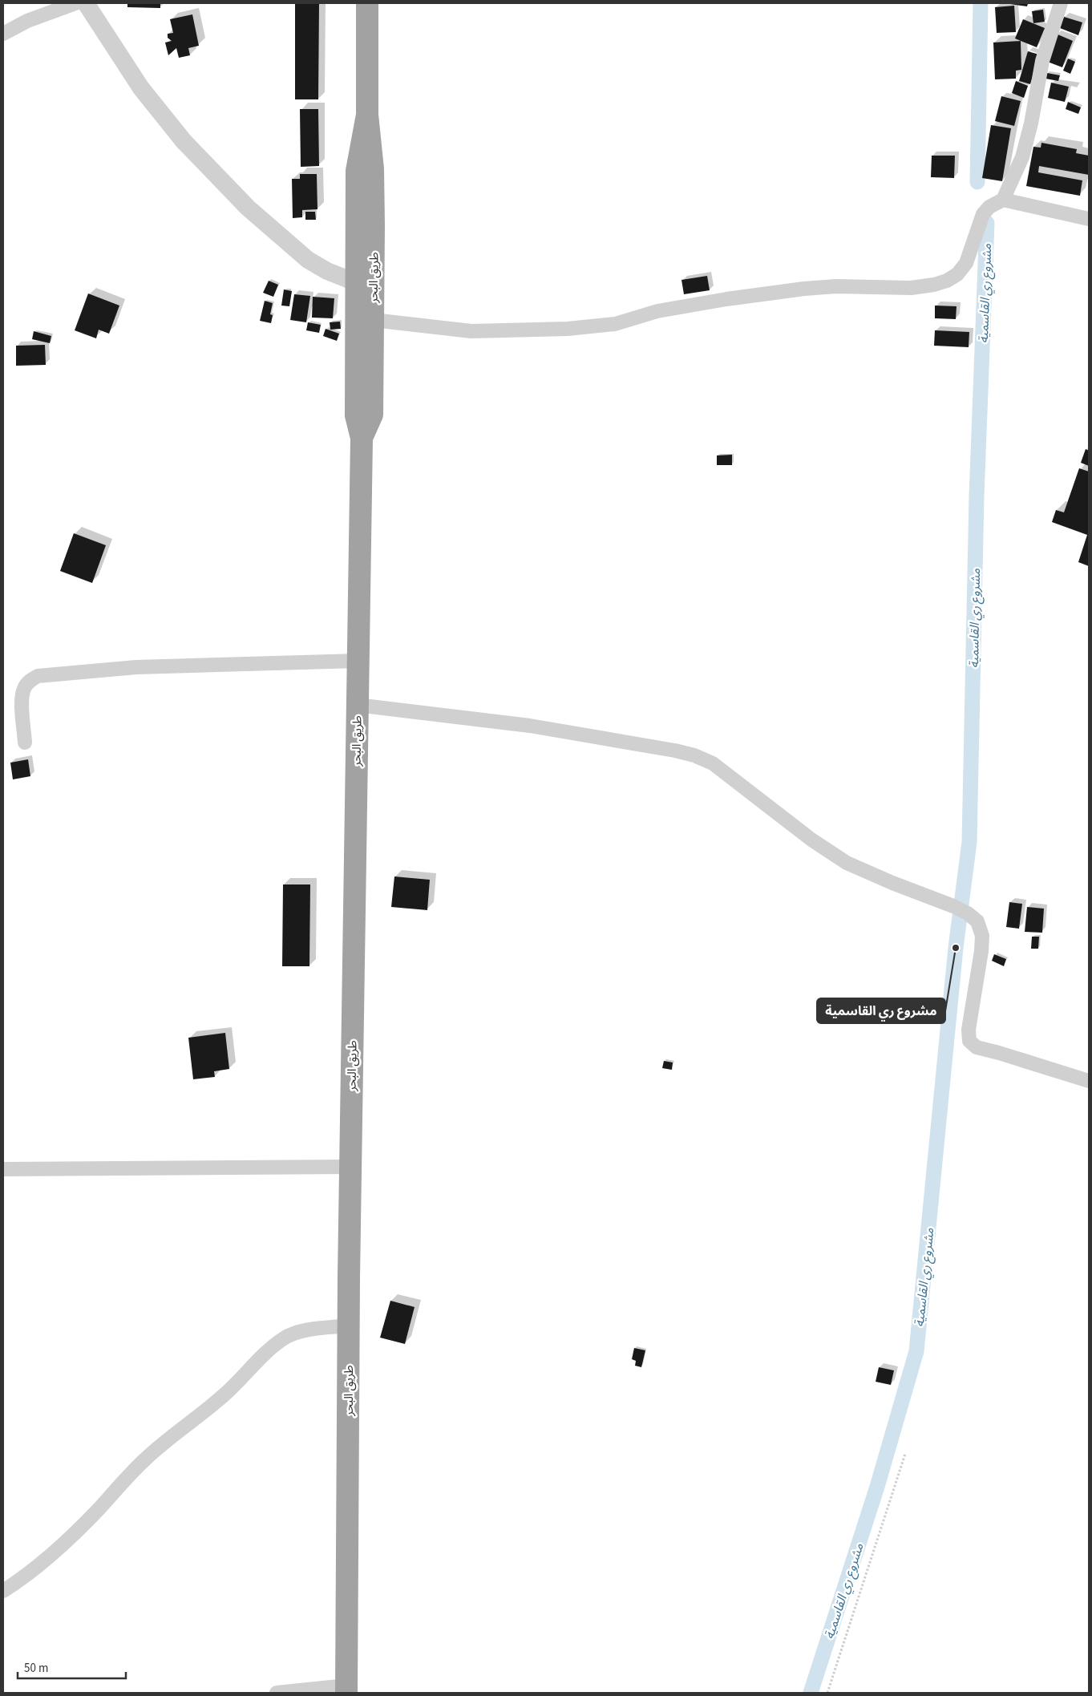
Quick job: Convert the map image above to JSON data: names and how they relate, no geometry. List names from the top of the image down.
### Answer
{
  "streets": {
    "highway": ["طريق البحر"]
  },
  "water": ["مشروع ري القاسمية"],
  "places": ["مشروع ري القاسمية"],
  "scale_bar": "50 m"
}
